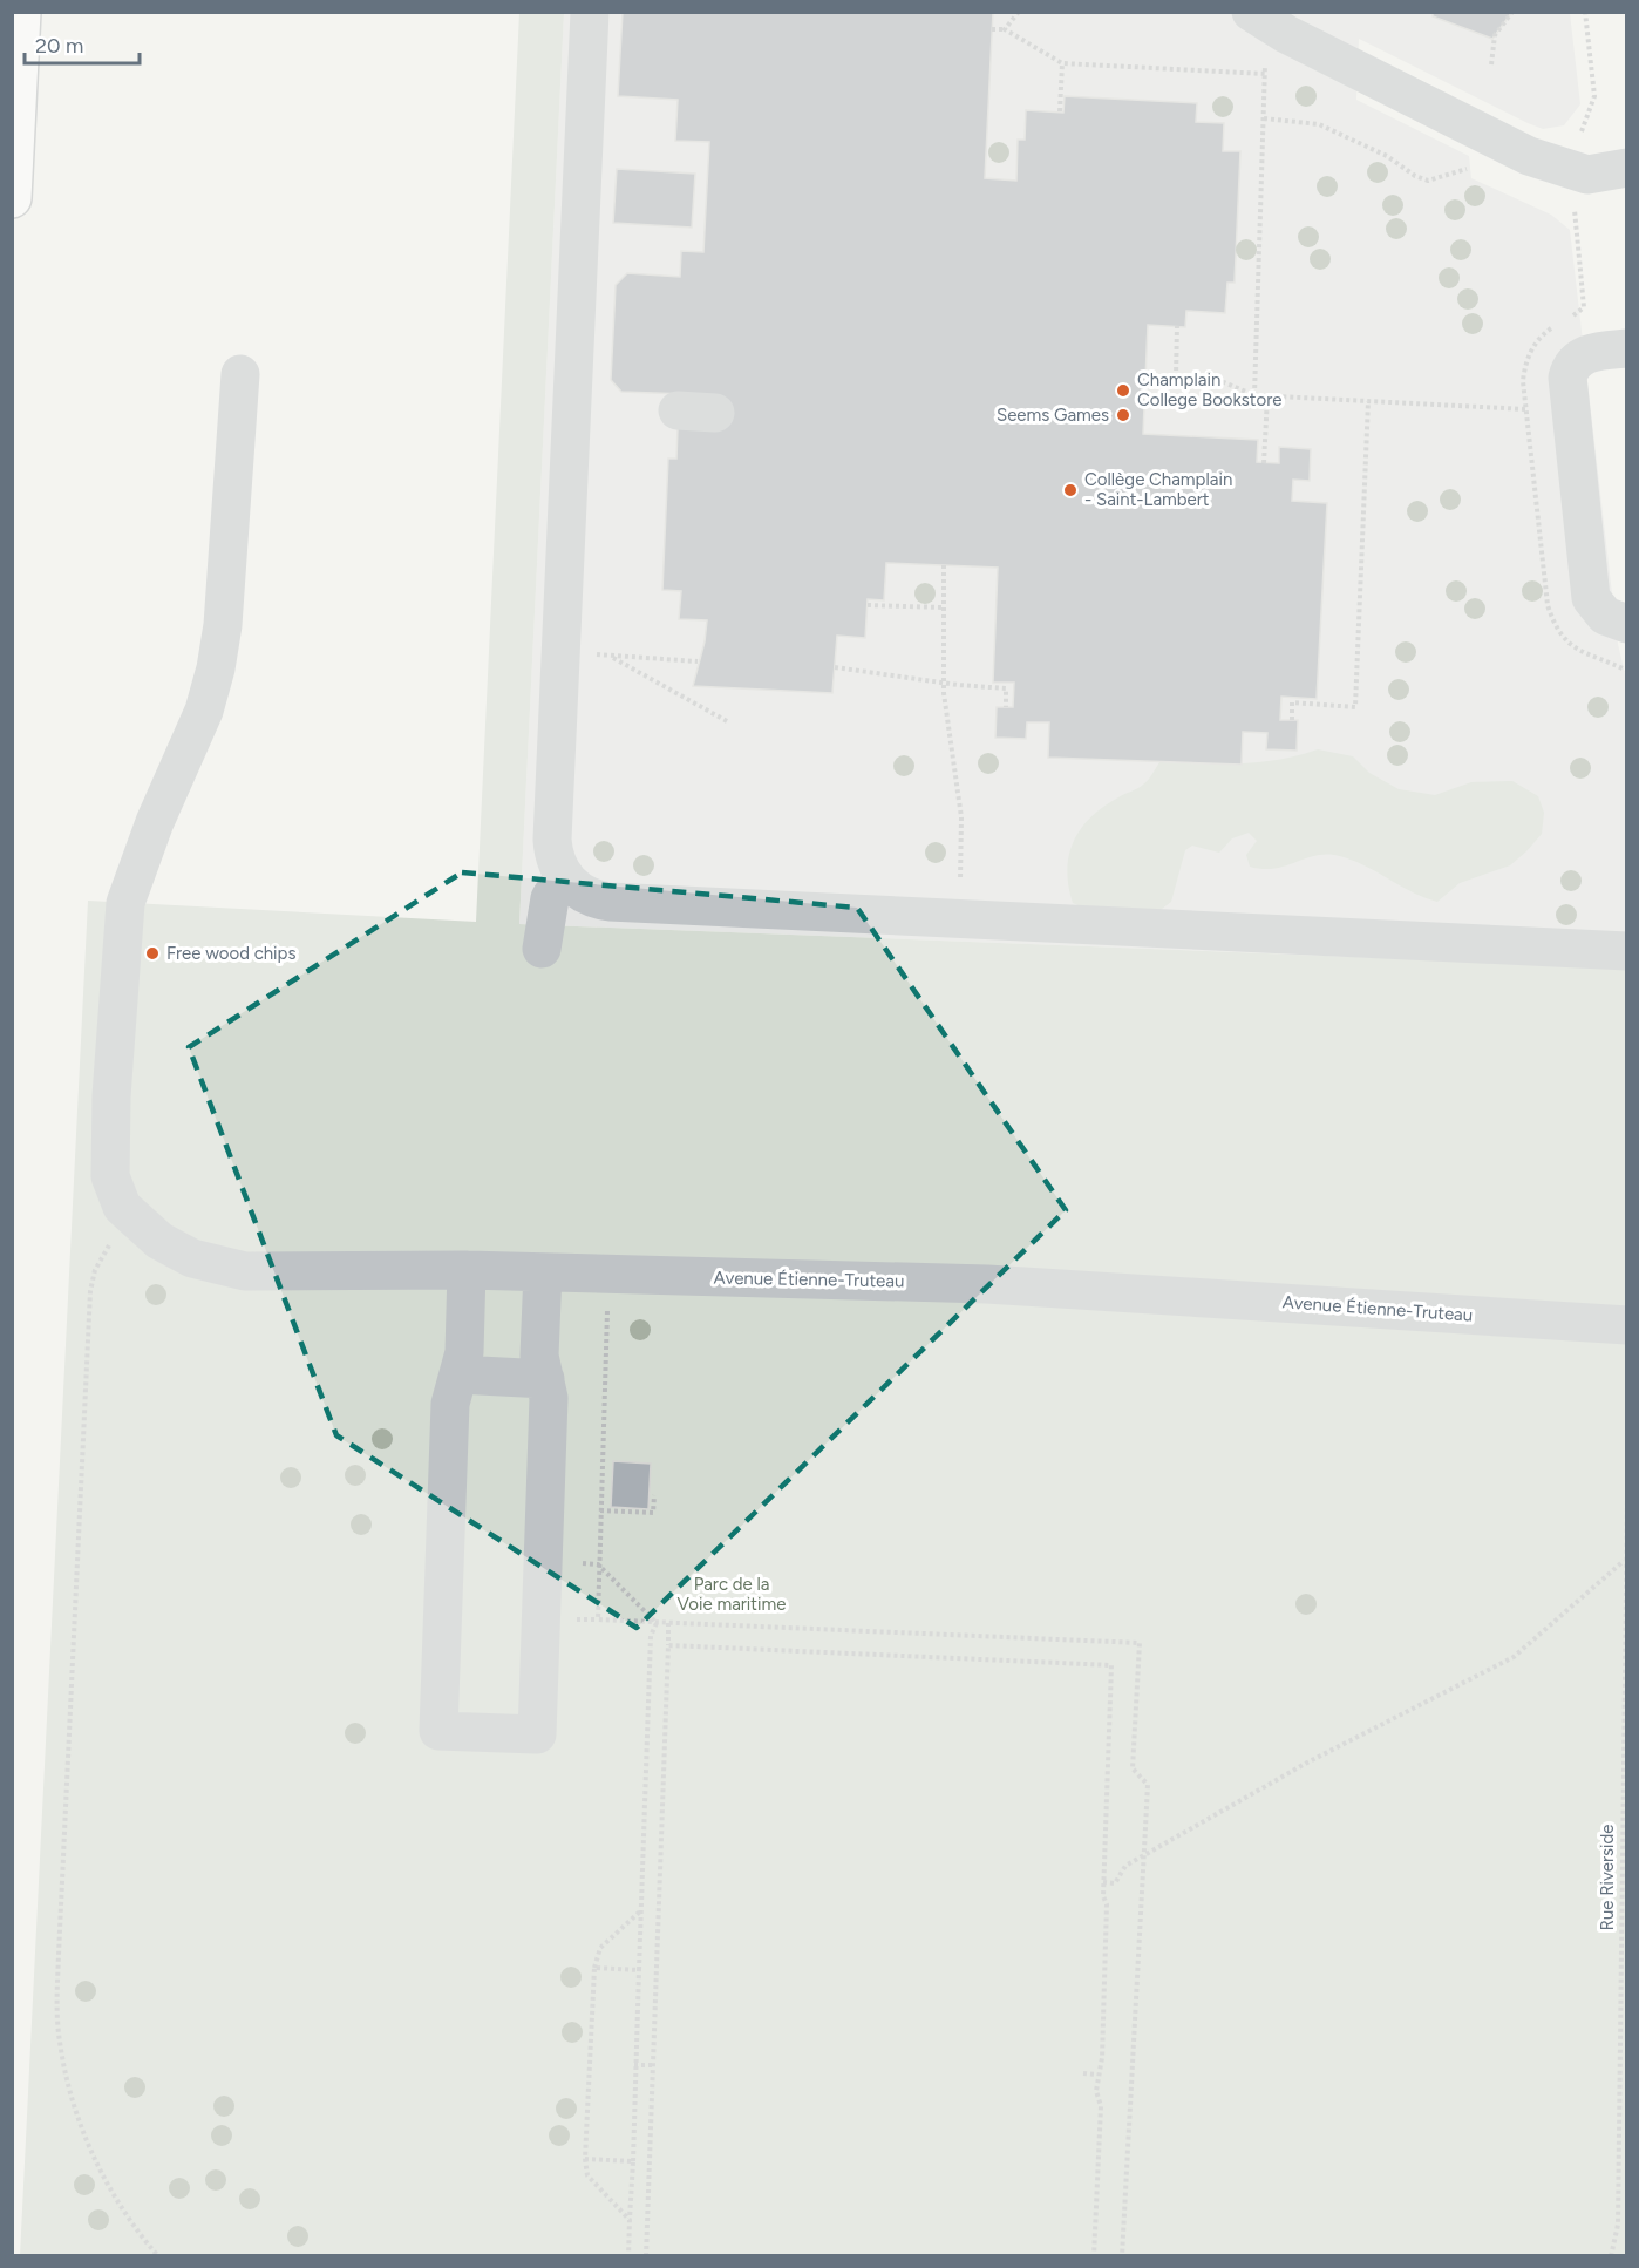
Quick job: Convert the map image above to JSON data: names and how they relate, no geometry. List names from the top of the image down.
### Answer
{
  "streets": {
    "street": ["Avenue Étienne-Truteau"],
    "path": ["Rue Riverside"]
  },
  "parks": ["Parc de la Voie maritime"],
  "places": [
    "Champlain College Bookstore",
    "Seems Games",
    "Collège Champlain - Saint-Lambert",
    "Free wood chips"
  ],
  "scale_bar": "20 m"
}
